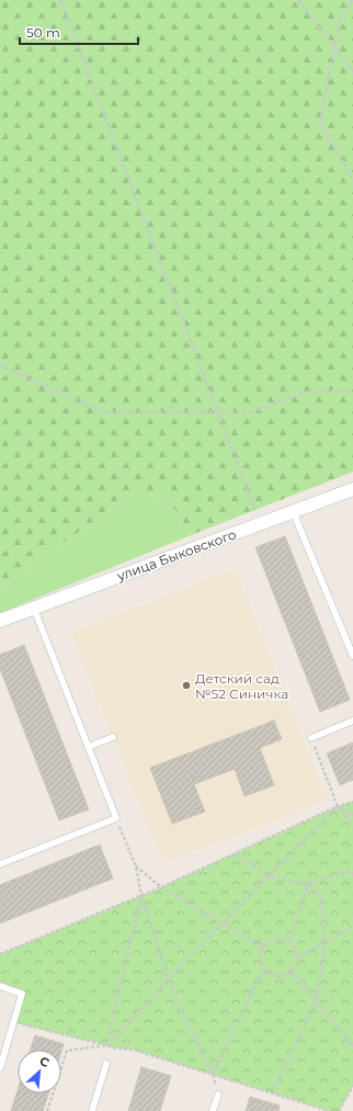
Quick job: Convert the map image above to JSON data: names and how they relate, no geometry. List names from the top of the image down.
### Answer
{
  "streets": {
    "street": ["улица Быковского"]
  },
  "places": ["Детский сад №52 Синичка"],
  "scale_bar": "50 m",
  "north": "top right"
}
